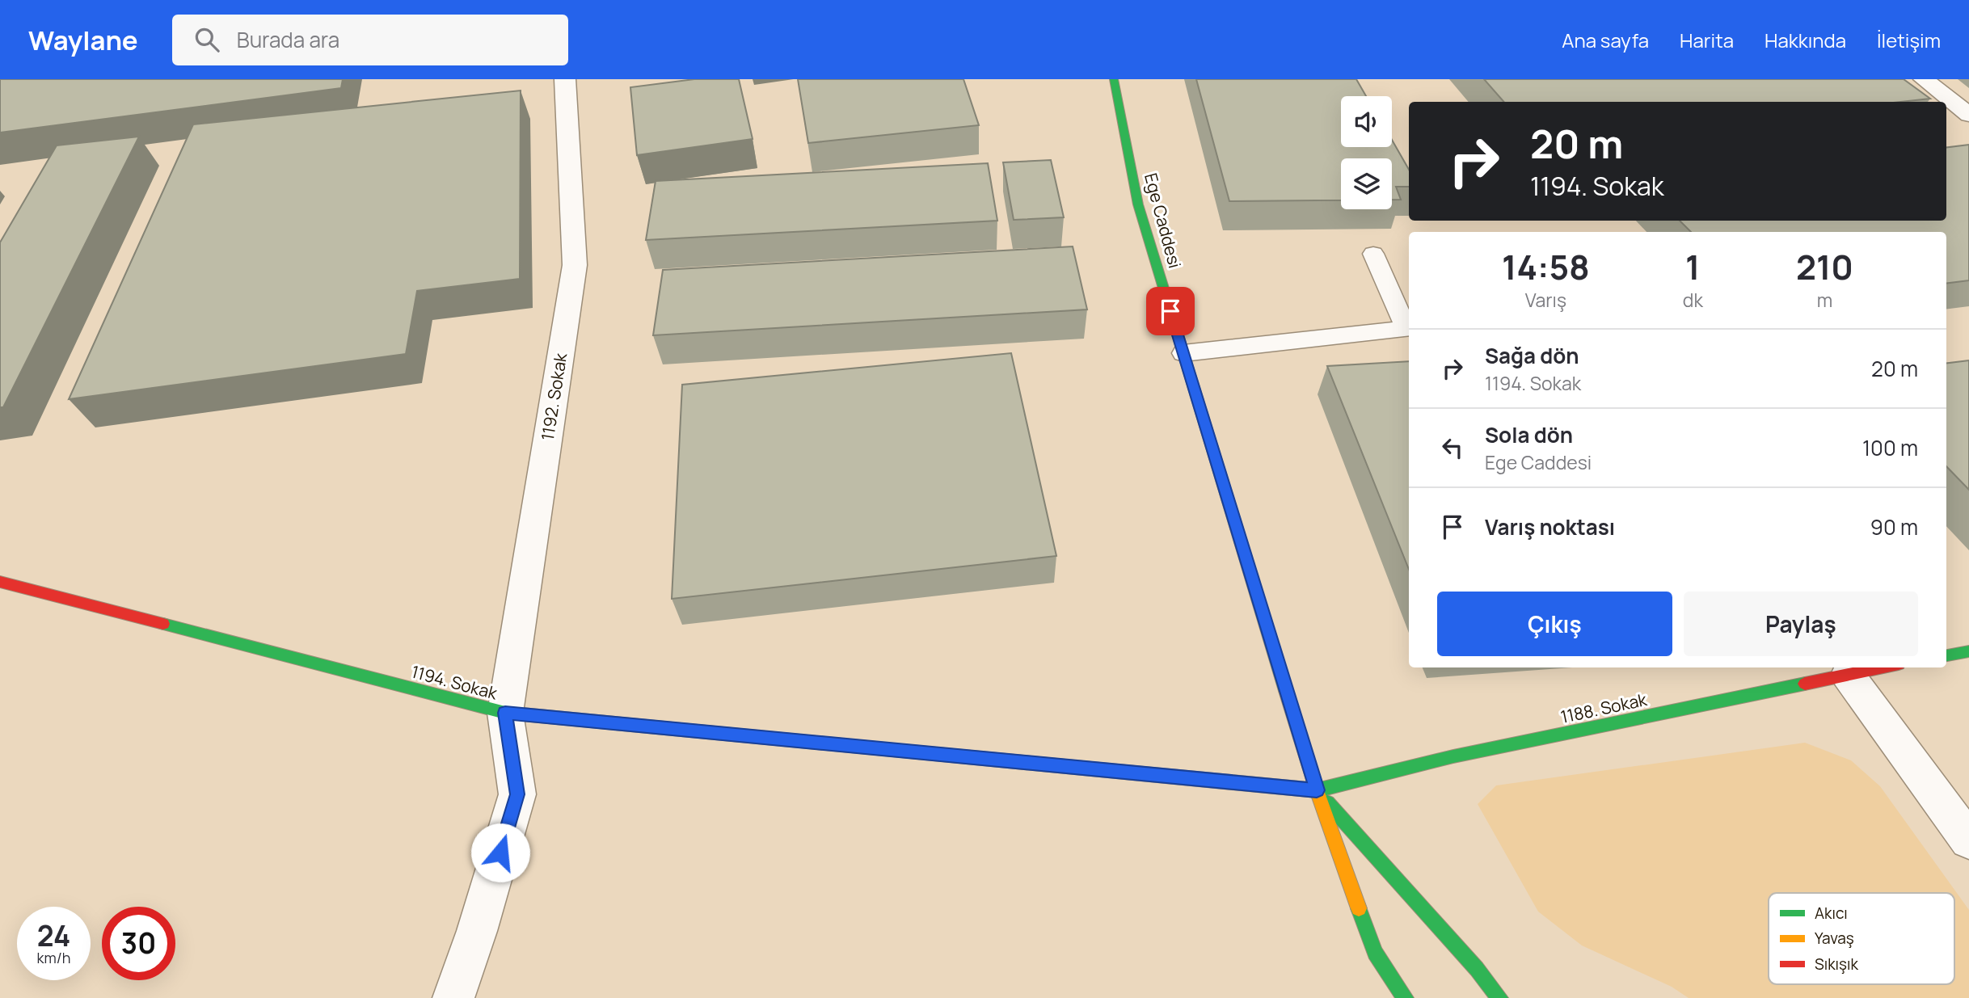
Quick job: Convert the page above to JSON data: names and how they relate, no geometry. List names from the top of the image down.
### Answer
{
  "streets": {
    "street": [
      "Ege Caddesi",
      "1192. Sokak",
      "1194. Sokak",
      "1188. Sokak"
    ]
  },
  "crossings": [
    ["Ege Caddesi", "1194. Sokak"],
    ["Ege Caddesi", "1188. Sokak"],
    ["1192. Sokak", "1194. Sokak"],
    ["1194. Sokak", "1188. Sokak"]
  ],
  "legend": ["Akıcı", "Yavaş", "Sıkışık"],
  "page": {
    "header": "Waylane",
    "search": "Burada ara",
    "nav": [
      "Ana sayfa",
      "Harita",
      "Hakkında",
      "İletişim"
    ],
    "turn": ["20 m", "1194. Sokak"],
    "eta": [
      "14:58",
      "Varış",
      "1",
      "dk",
      "210",
      "m"
    ],
    "list": [
      {
        "name": "Sağa dön",
        "note": "1194. Sokak",
        "value": "20 m"
      },
      {
        "name": "Sola dön",
        "note": "Ege Caddesi",
        "value": "100 m"
      },
      {
        "name": "Varış noktası",
        "value": "90 m"
      }
    ],
    "buttons": ["Çıkış", "Paylaş"],
    "speed": "24 km/h",
    "limit": "30"
  }
}
